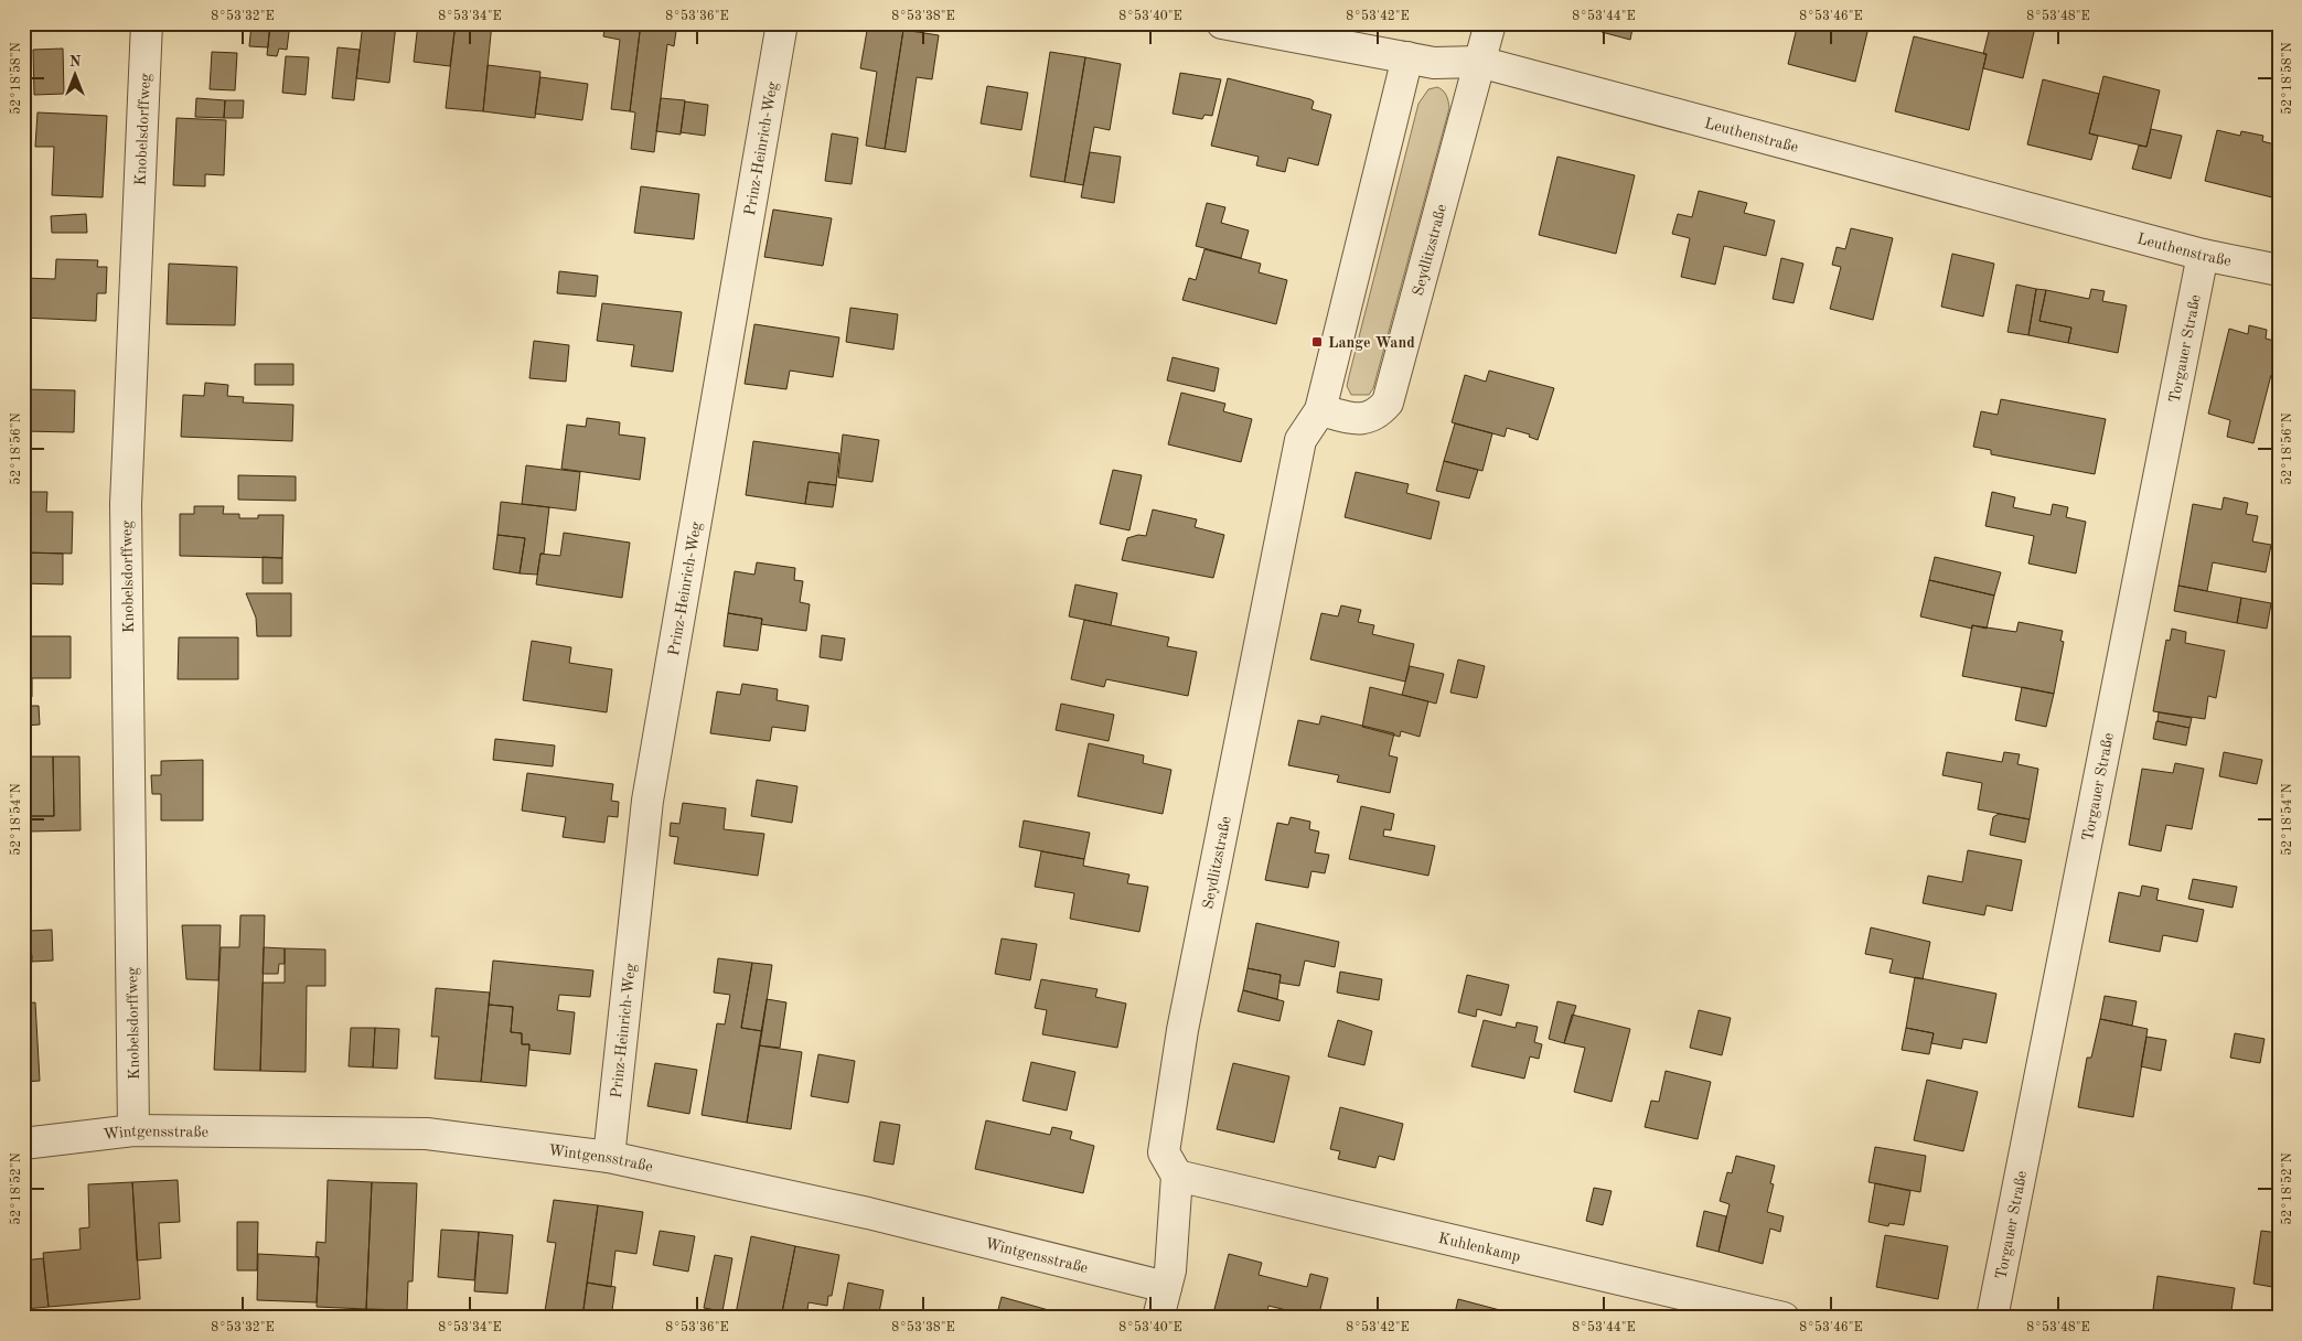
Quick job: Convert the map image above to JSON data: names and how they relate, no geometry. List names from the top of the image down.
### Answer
{
  "streets": {
    "street": [
      "Knobelsdorffweg",
      "Leuthenstraße",
      "Prinz-Heinrich-Weg",
      "Seydlitzstraße",
      "Torgauer Straße",
      "Wintgensstraße",
      "Kuhlenkamp"
    ]
  },
  "crossings": [
    ["Knobelsdorffweg", "Wintgensstraße"],
    ["Leuthenstraße", "Seydlitzstraße"],
    ["Leuthenstraße", "Torgauer Straße"],
    ["Prinz-Heinrich-Weg", "Wintgensstraße"],
    ["Seydlitzstraße", "Kuhlenkamp"]
  ],
  "places": {
    "transit": ["Lange Wand"]
  },
  "north": "top",
  "coordinates": [
    "8°53'32\"E",
    "8°53'34\"E",
    "8°53'36\"E",
    "8°53'38\"E",
    "8°53'40\"E",
    "8°53'42\"E",
    "8°53'44\"E",
    "8°53'46\"E",
    "8°53'48\"E",
    "52°18'58\"N",
    "52°18'56\"N",
    "52°18'54\"N",
    "52°18'52\"N"
  ]
}
